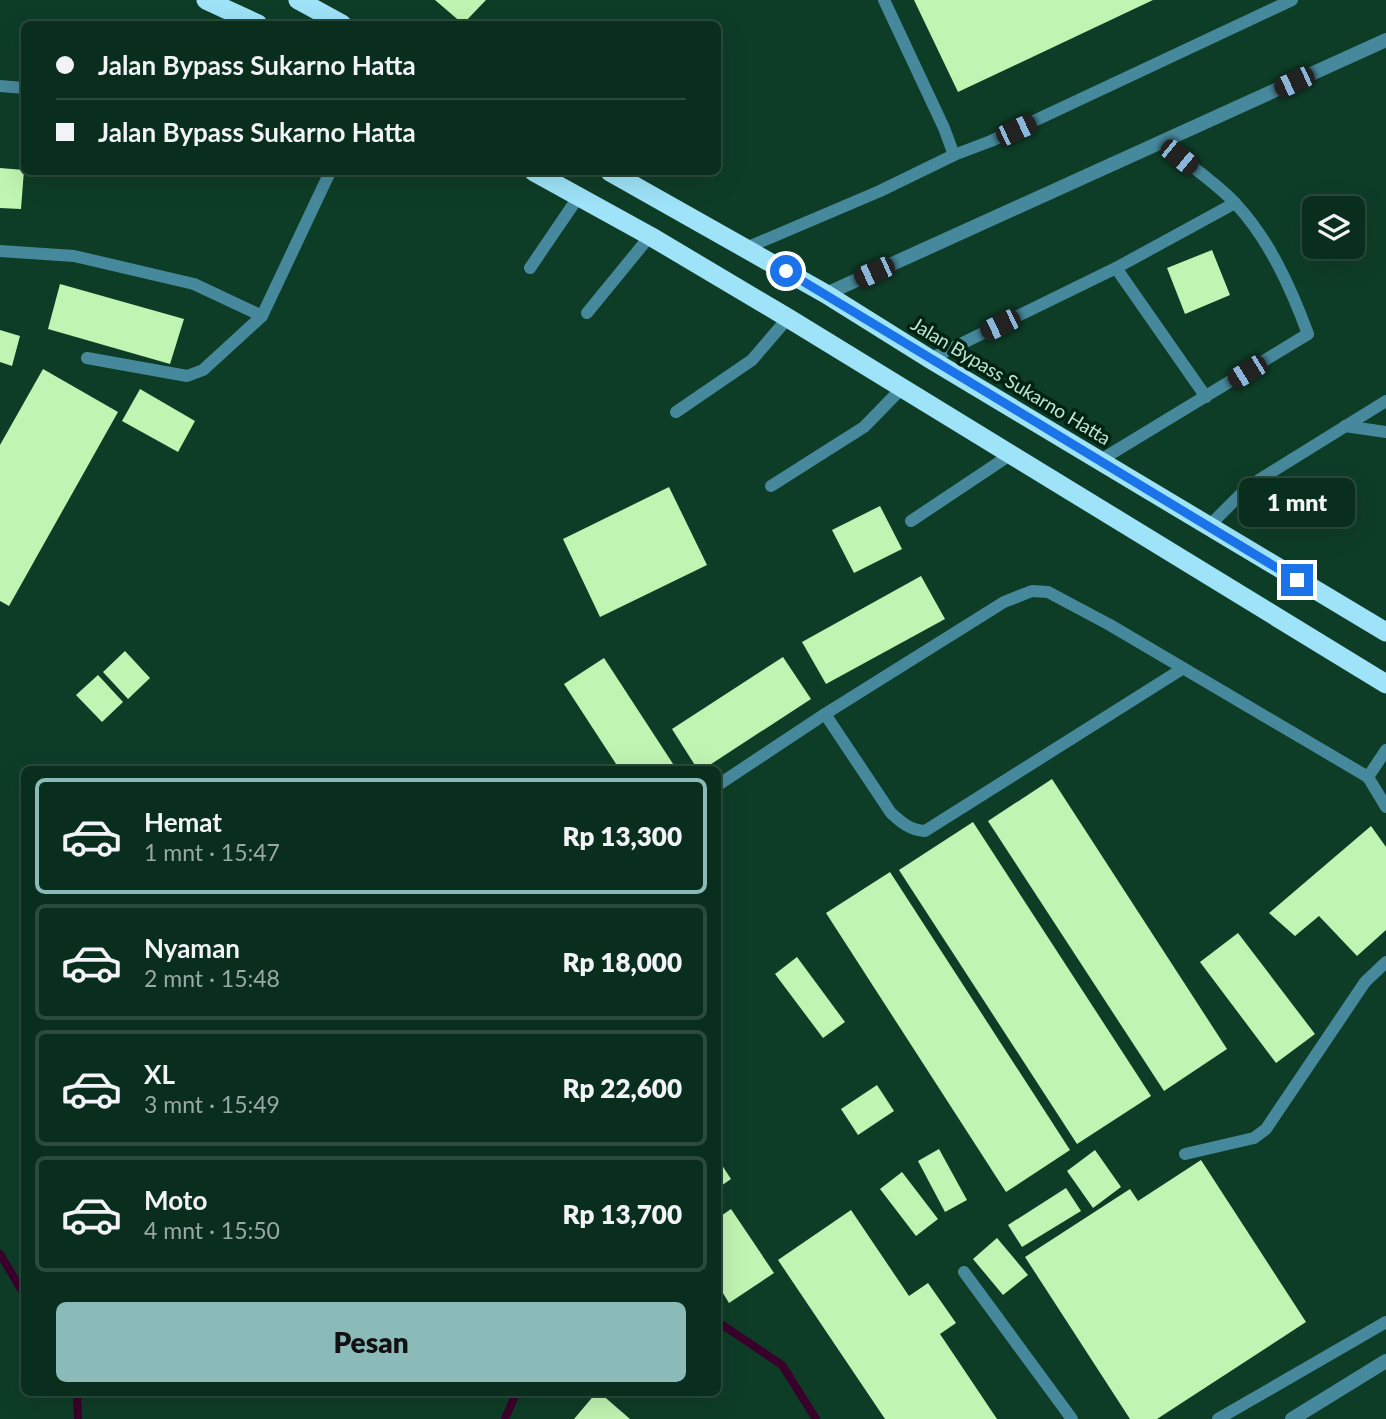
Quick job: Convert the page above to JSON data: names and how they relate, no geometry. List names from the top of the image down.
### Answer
{
  "streets": {
    "highway": ["Jalan Bypass Sukarno Hatta"]
  },
  "page": {
    "banner": ["Jalan Bypass Sukarno Hatta", "Jalan Bypass Sukarno Hatta"],
    "bubble": "1 mnt",
    "list": [
      {
        "name": "Hemat",
        "note": "1 mnt · 15:47",
        "value": "Rp 13,300"
      },
      {
        "name": "Nyaman",
        "note": "2 mnt · 15:48",
        "value": "Rp 18,000"
      },
      {
        "name": "XL",
        "note": "3 mnt · 15:49",
        "value": "Rp 22,600"
      },
      {
        "name": "Moto",
        "note": "4 mnt · 15:50",
        "value": "Rp 13,700"
      }
    ],
    "buttons": "Pesan"
  }
}
